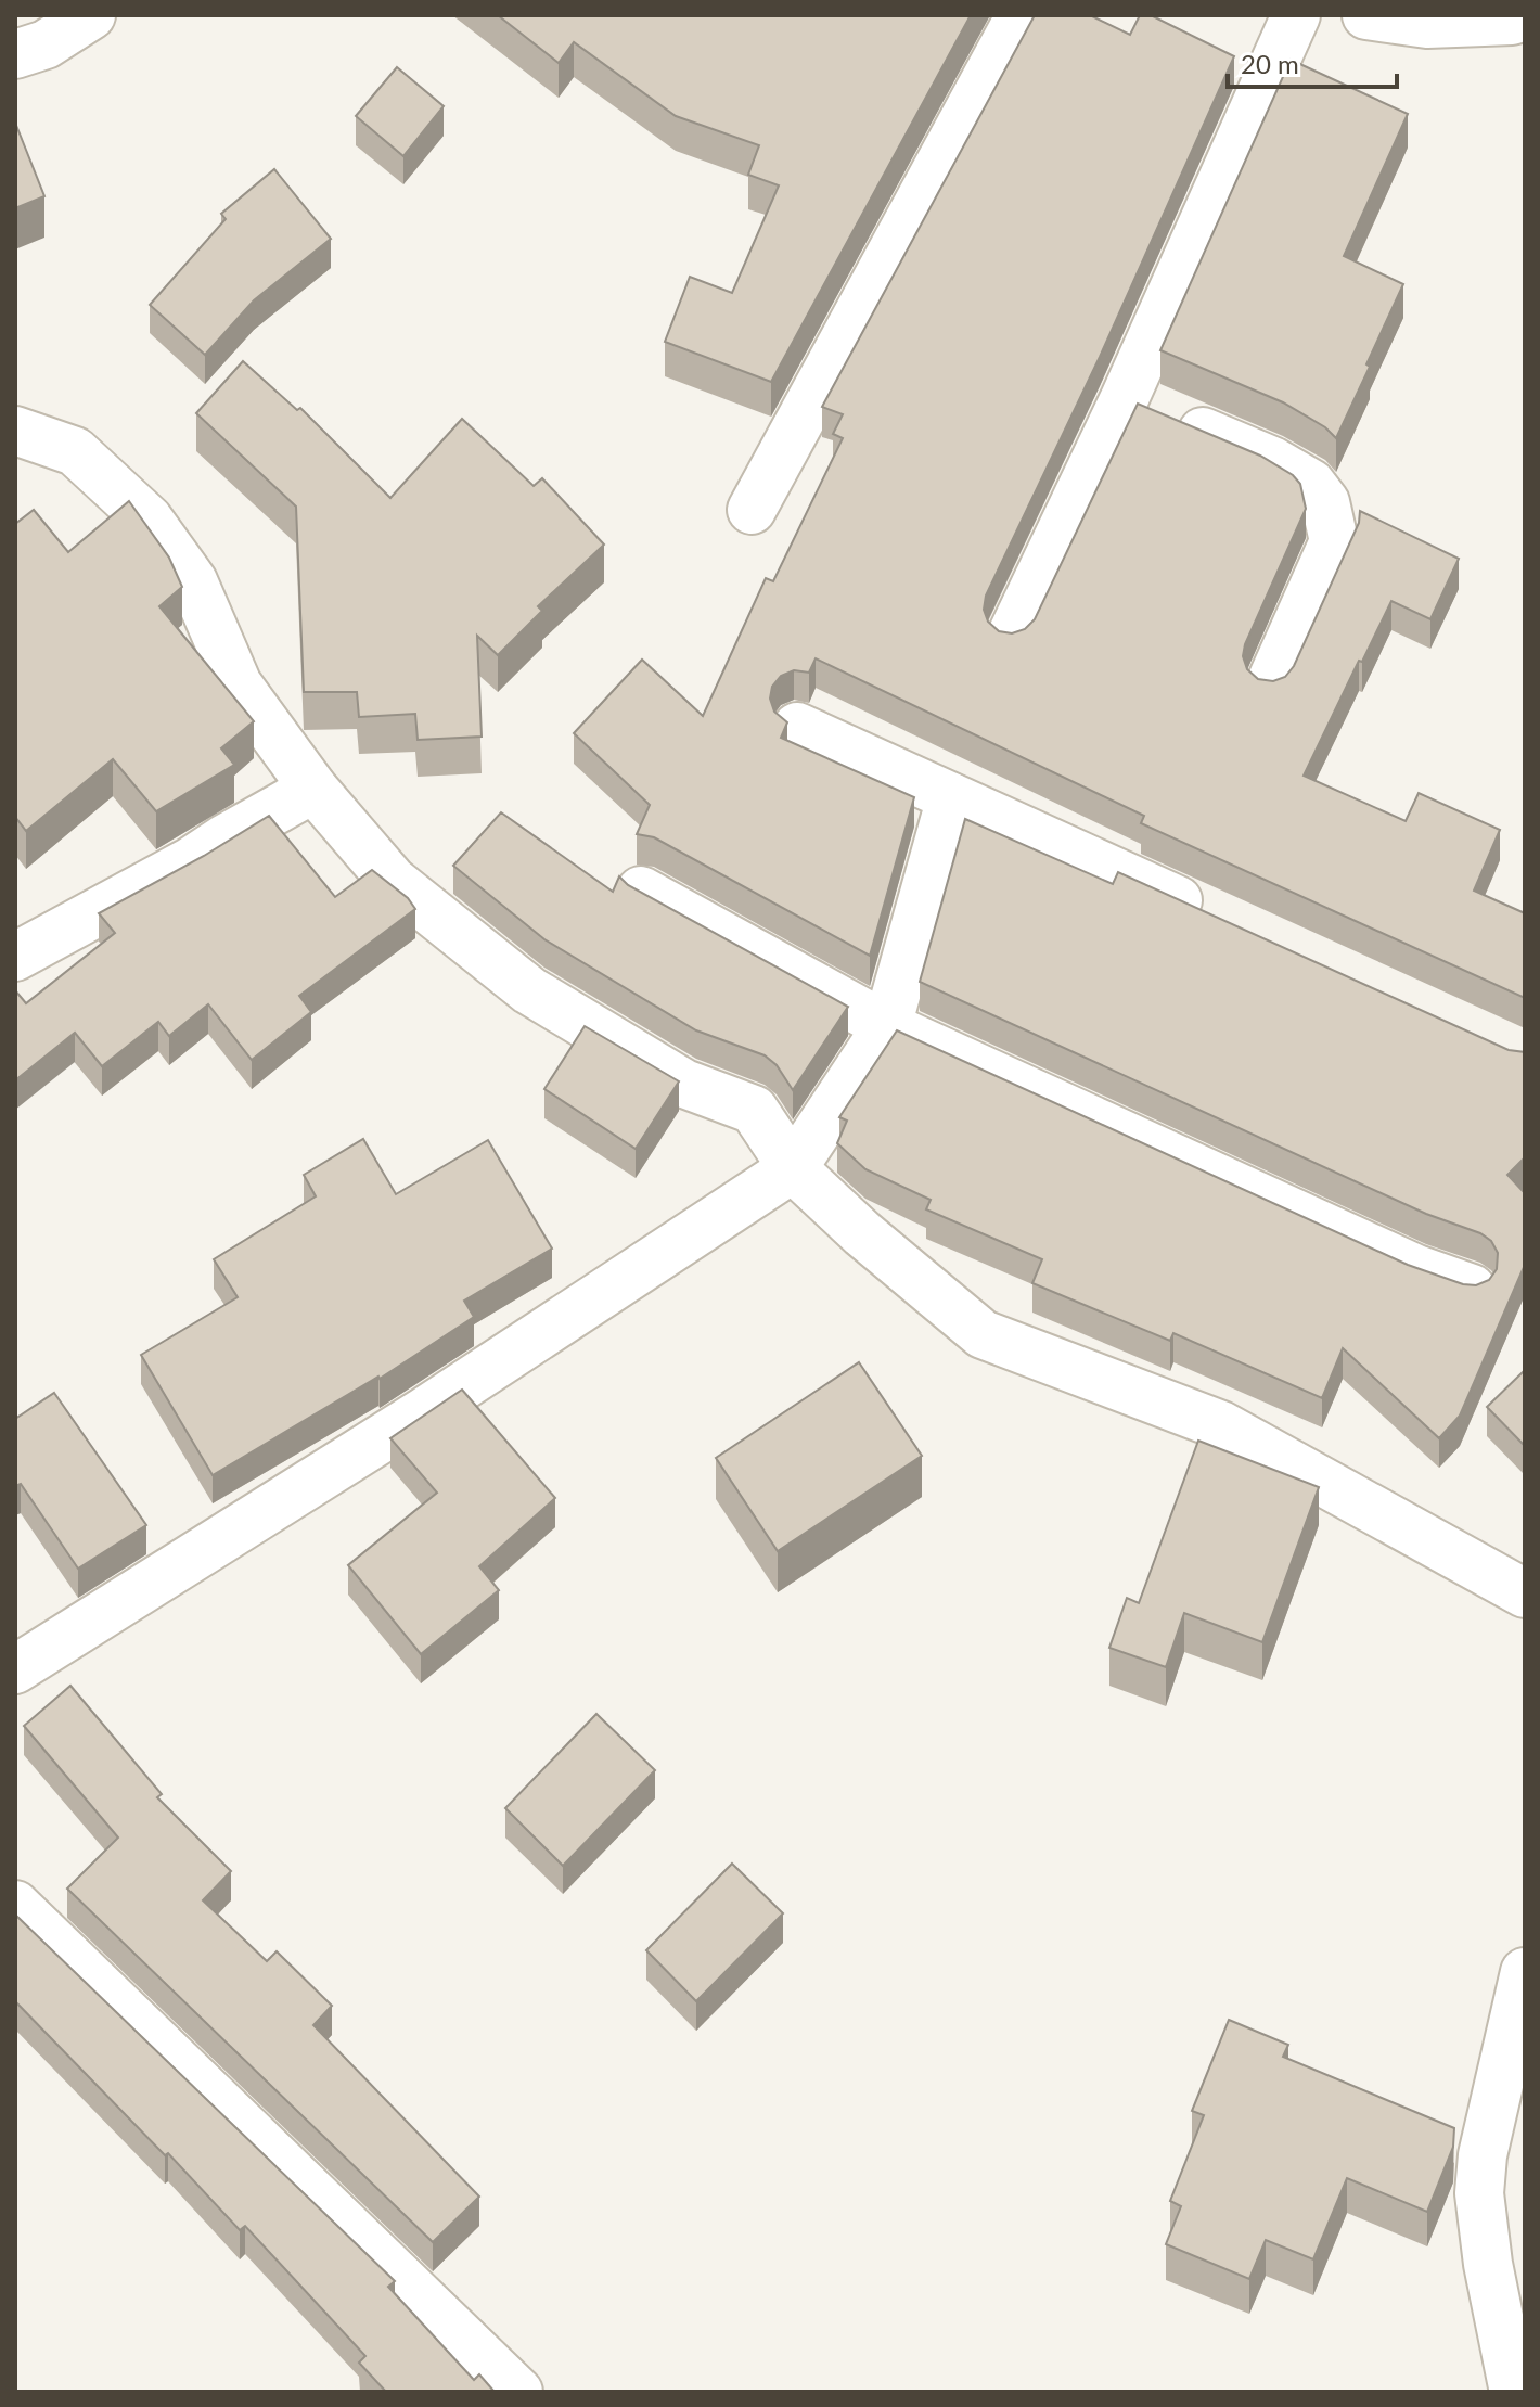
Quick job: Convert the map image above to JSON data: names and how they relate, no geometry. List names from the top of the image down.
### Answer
{
  "scale_bar": "20 m"
}
